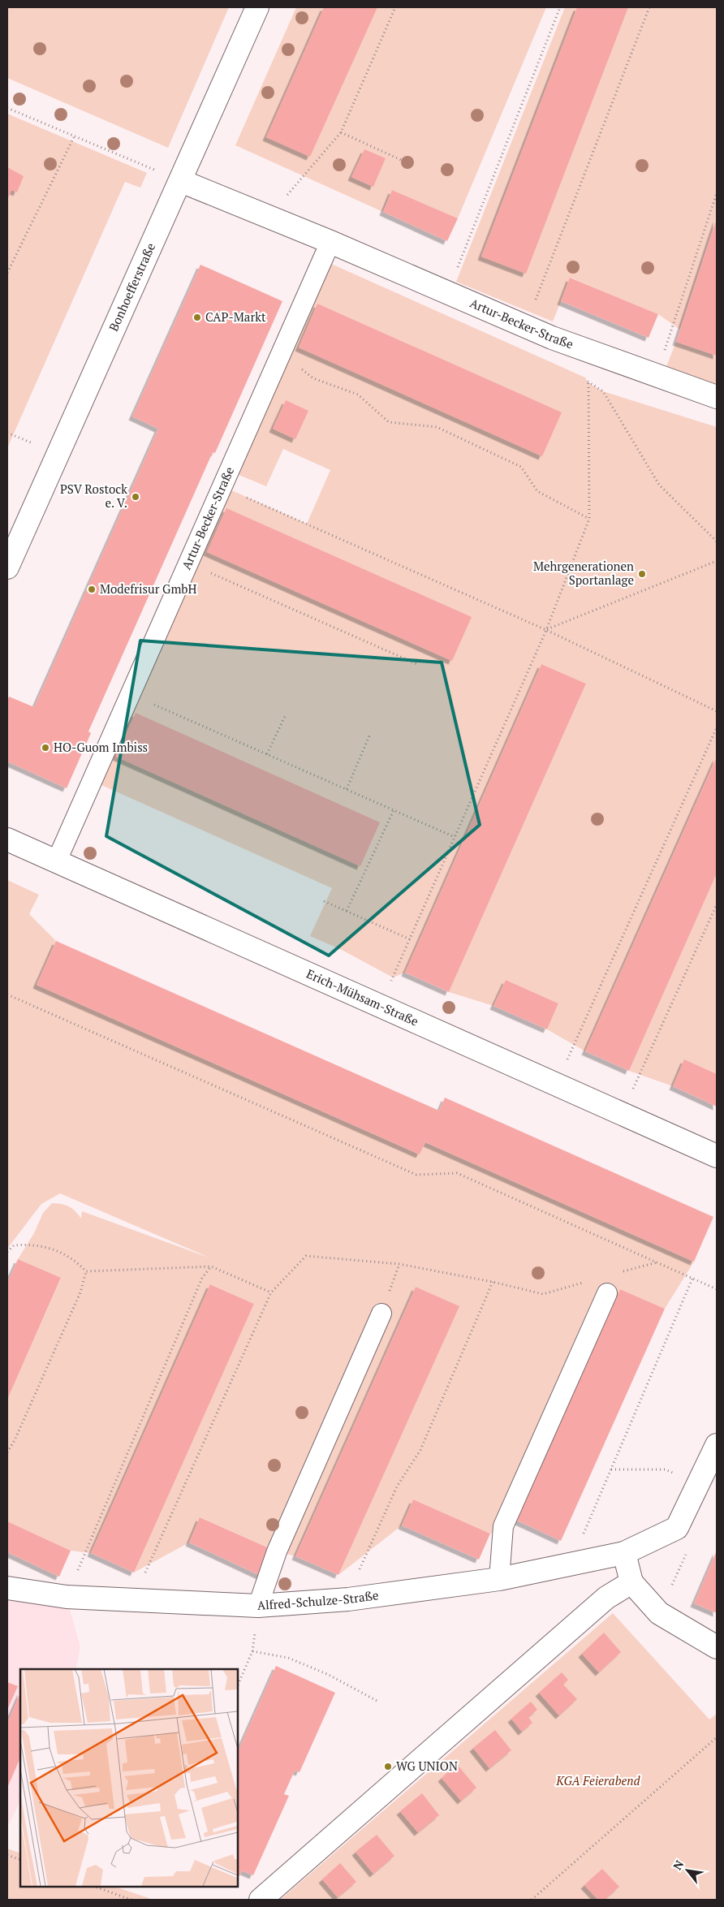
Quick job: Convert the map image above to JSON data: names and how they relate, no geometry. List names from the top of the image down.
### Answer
{
  "streets": {
    "street": [
      "Bonhoefferstraße",
      "Artur-Becker-Straße",
      "Erich-Mühsam-Straße",
      "Alfred-Schulze-Straße"
    ]
  },
  "crossings": [
    ["Bonhoefferstraße", "Artur-Becker-Straße"],
    ["Artur-Becker-Straße", "Erich-Mühsam-Straße"]
  ],
  "parks": ["KGA Feierabend"],
  "places": [
    "CAP-Markt",
    "PSV Rostock e. V.",
    "Mehrgenerationen Sportanlage",
    "Modefrisur GmbH",
    "HO-Guom Imbiss",
    "WG UNION"
  ],
  "north": "top left"
}
